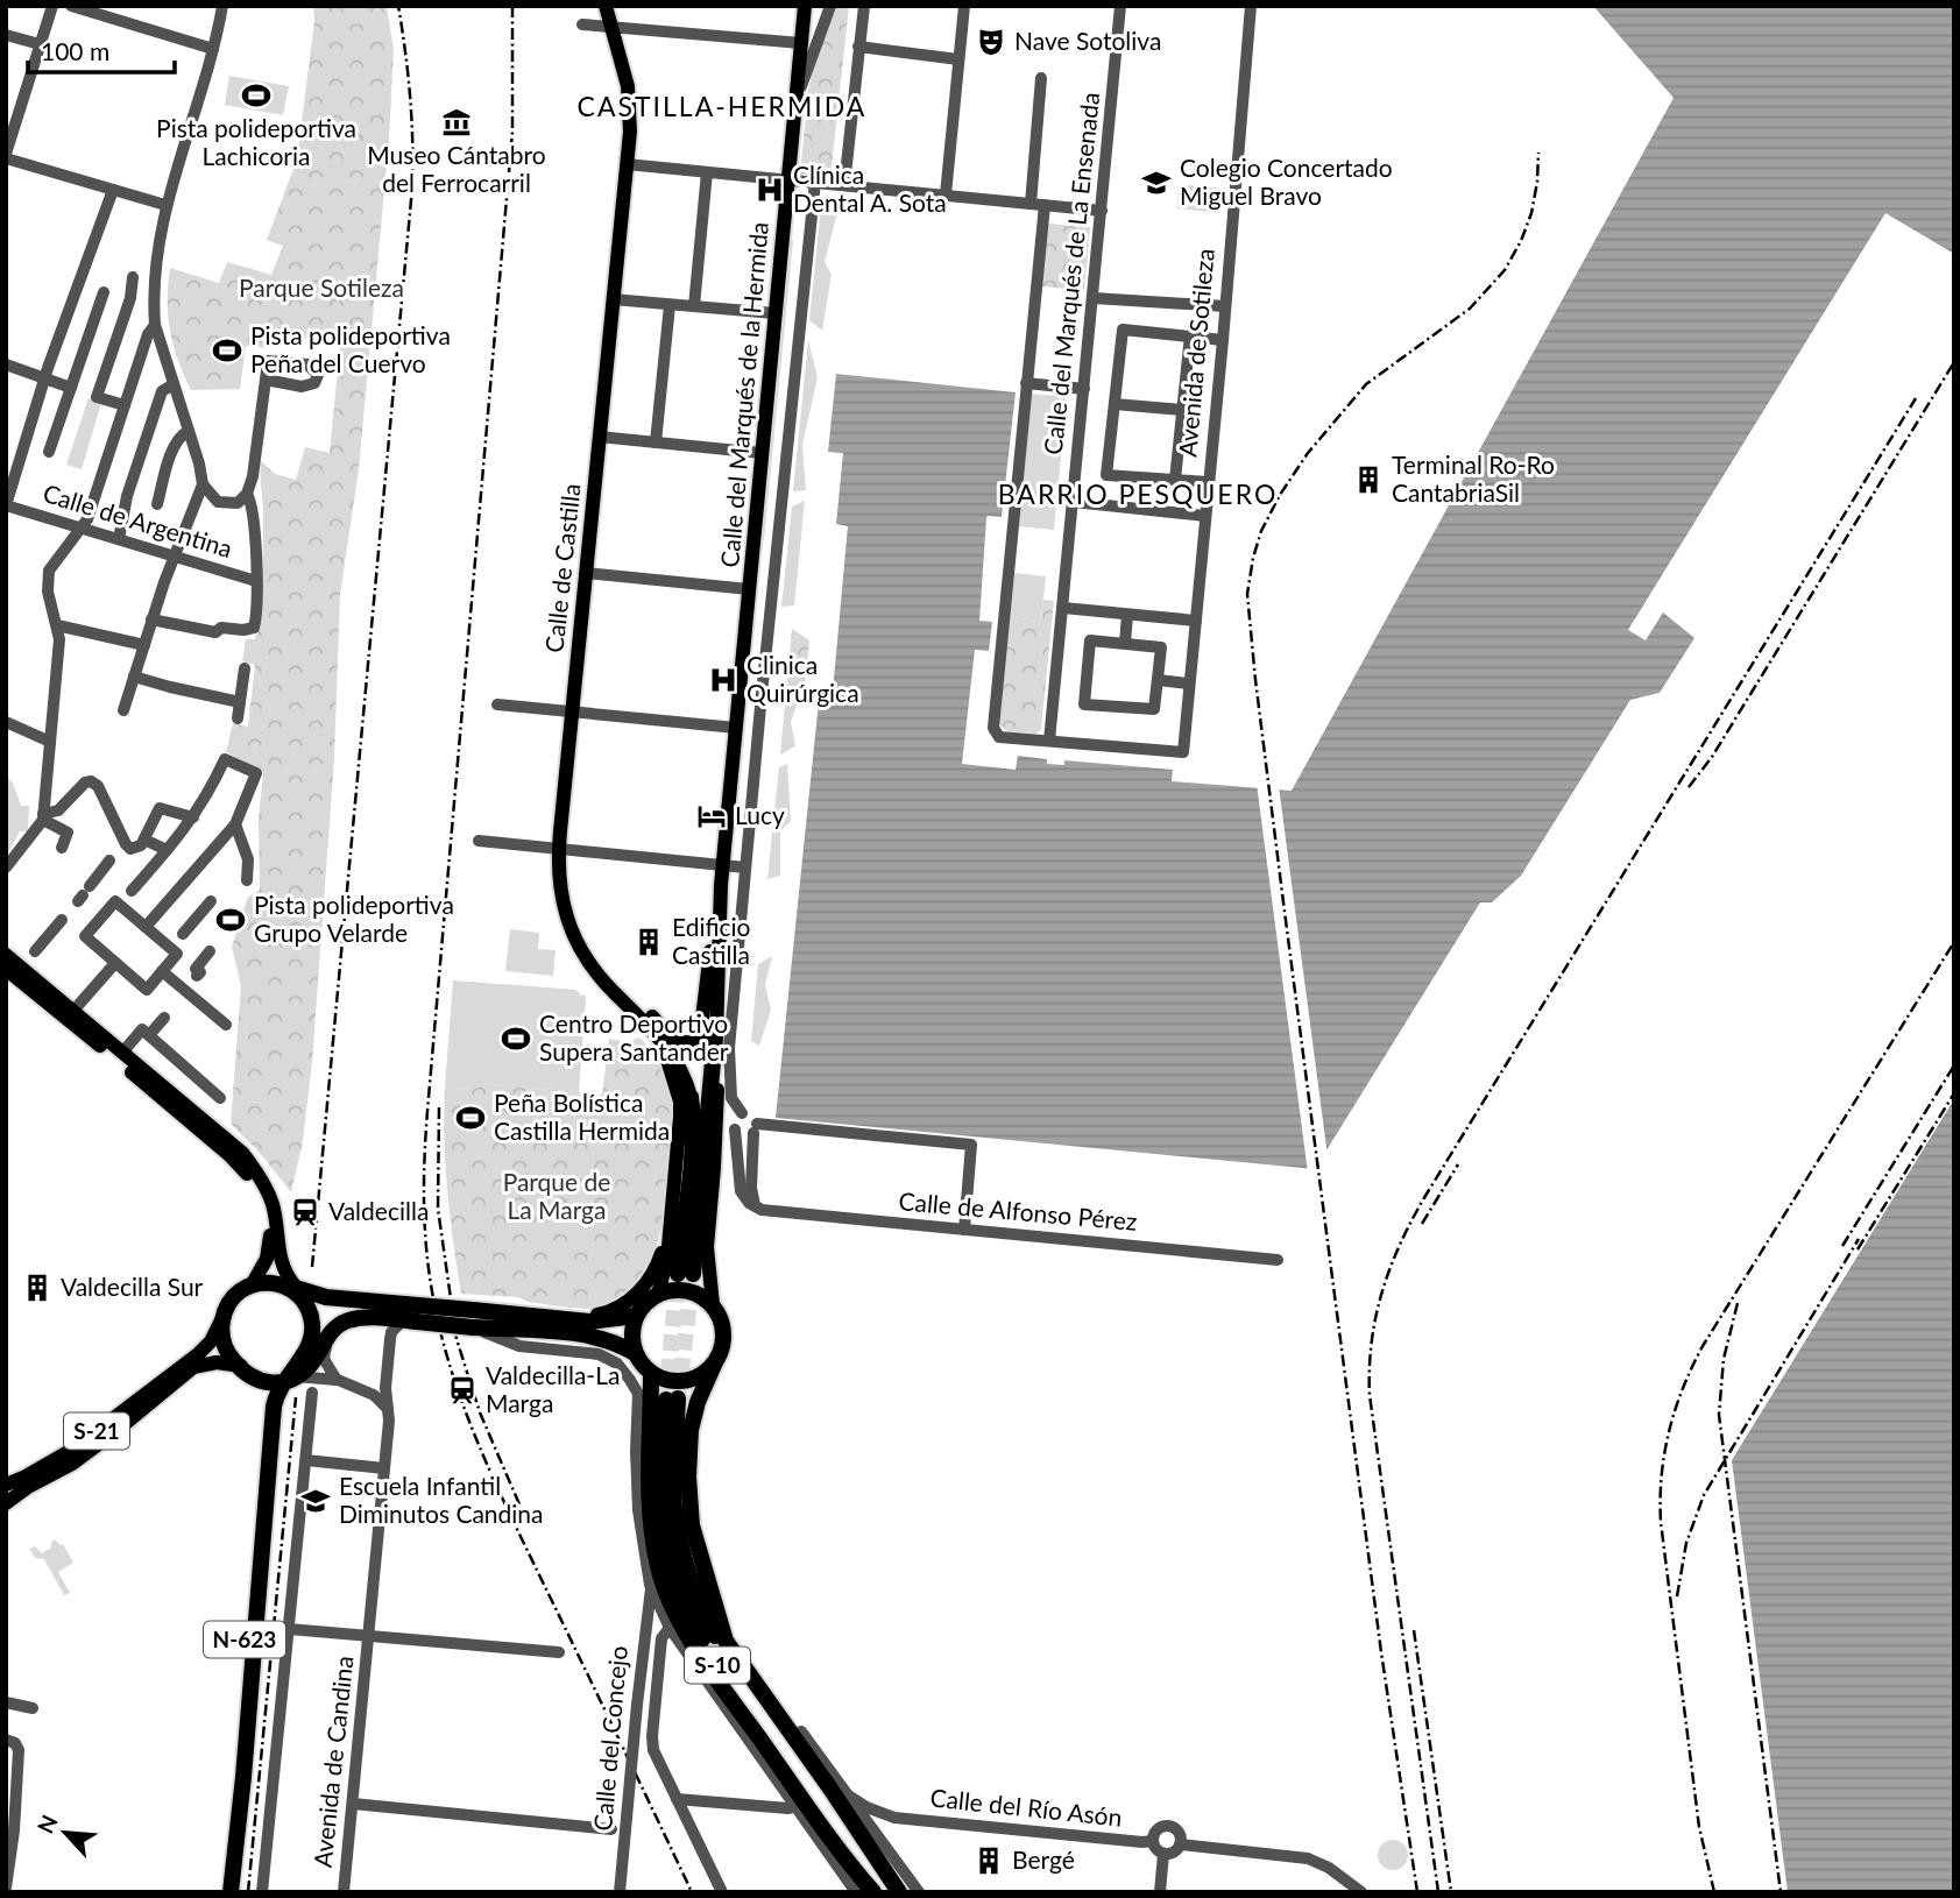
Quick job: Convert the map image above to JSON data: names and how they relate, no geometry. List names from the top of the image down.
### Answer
{
  "streets": {
    "highway": ["S-21", "N-623", "S-10"],
    "main road": ["Calle del Marqués de la Hermida", "Calle de Castilla"],
    "street": [
      "Calle del Marqués de La Ensenada",
      "Avenida de Sotileza",
      "Calle de Argentina",
      "Calle de Alfonso Pérez",
      "Calle del Concejo",
      "Avenida de Candina",
      "Calle del Río Asón"
    ]
  },
  "crossings": [
    ["Calle del Marqués de La Ensenada", "Avenida de Sotileza"],
    ["S-21", "N-623"]
  ],
  "districts": ["CASTILLA-HERMIDA", "BARRIO PESQUERO"],
  "parks": ["Parque Sotileza", "Parque de La Marga"],
  "places": {
    "theatre": ["Nave Sotoliva"],
    "sports": [
      "Pista polideportiva Lachicoria",
      "Pista polideportiva Peña del Cuervo",
      "Pista polideportiva Grupo Velarde",
      "Centro Deportivo Supera Santander",
      "Peña Bolística Castilla Hermida"
    ],
    "museum": ["Museo Cántabro del Ferrocarril"],
    "school or university": ["Colegio Concertado Miguel Bravo", "Escuela Infantil Diminutos Candina"],
    "hospital": ["Clínica Dental A. Sota", "Clinica Quirúrgica"],
    "building": [
      "Terminal Ro-Ro CantabriaSil",
      "Edificio Castilla",
      "Valdecilla Sur",
      "Bergé"
    ],
    "hotel": ["Lucy"],
    "station": ["Valdecilla", "Valdecilla-La Marga"]
  },
  "scale_bar": "100 m",
  "north": "top left"
}
